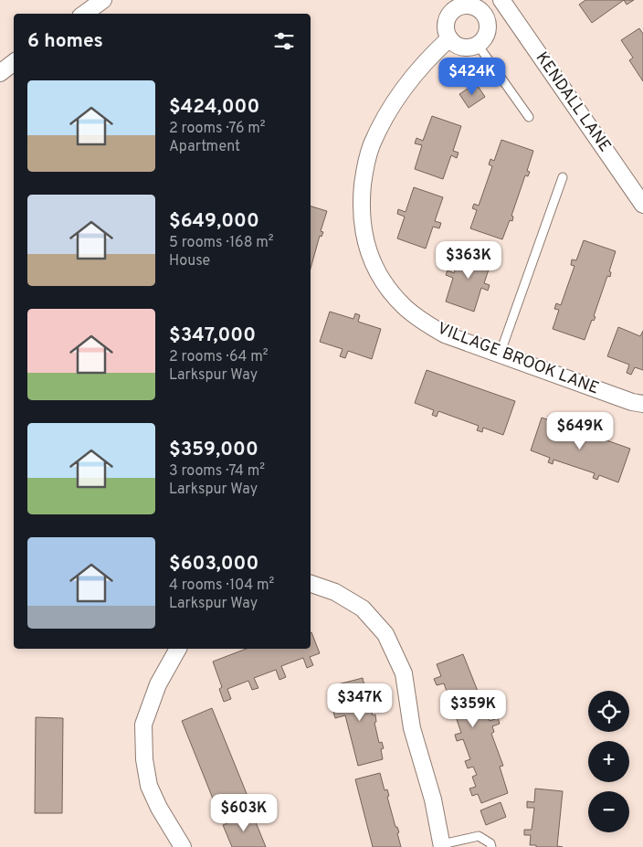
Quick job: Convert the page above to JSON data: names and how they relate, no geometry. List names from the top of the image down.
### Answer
{
  "streets": {
    "street": ["KENDALL LANE", "VILLAGE BROOK LANE"]
  },
  "page": {
    "heading": "6 homes",
    "price": [
      "$424K",
      "$363K",
      "$649K",
      "$347K",
      "$359K",
      "$603K"
    ],
    "list": [
      {
        "name": "$424,000",
        "note": "2 rooms · 76 m² · Apartment"
      },
      {
        "name": "$649,000",
        "note": "5 rooms · 168 m² · House"
      },
      {
        "name": "$347,000",
        "note": "2 rooms · 64 m² · Larkspur Way"
      },
      {
        "name": "$359,000",
        "note": "3 rooms · 74 m² · Larkspur Way"
      },
      {
        "name": "$603,000",
        "note": "4 rooms · 104 m² · Larkspur Way"
      }
    ],
    "map_buttons": ["+", "−"]
  }
}
